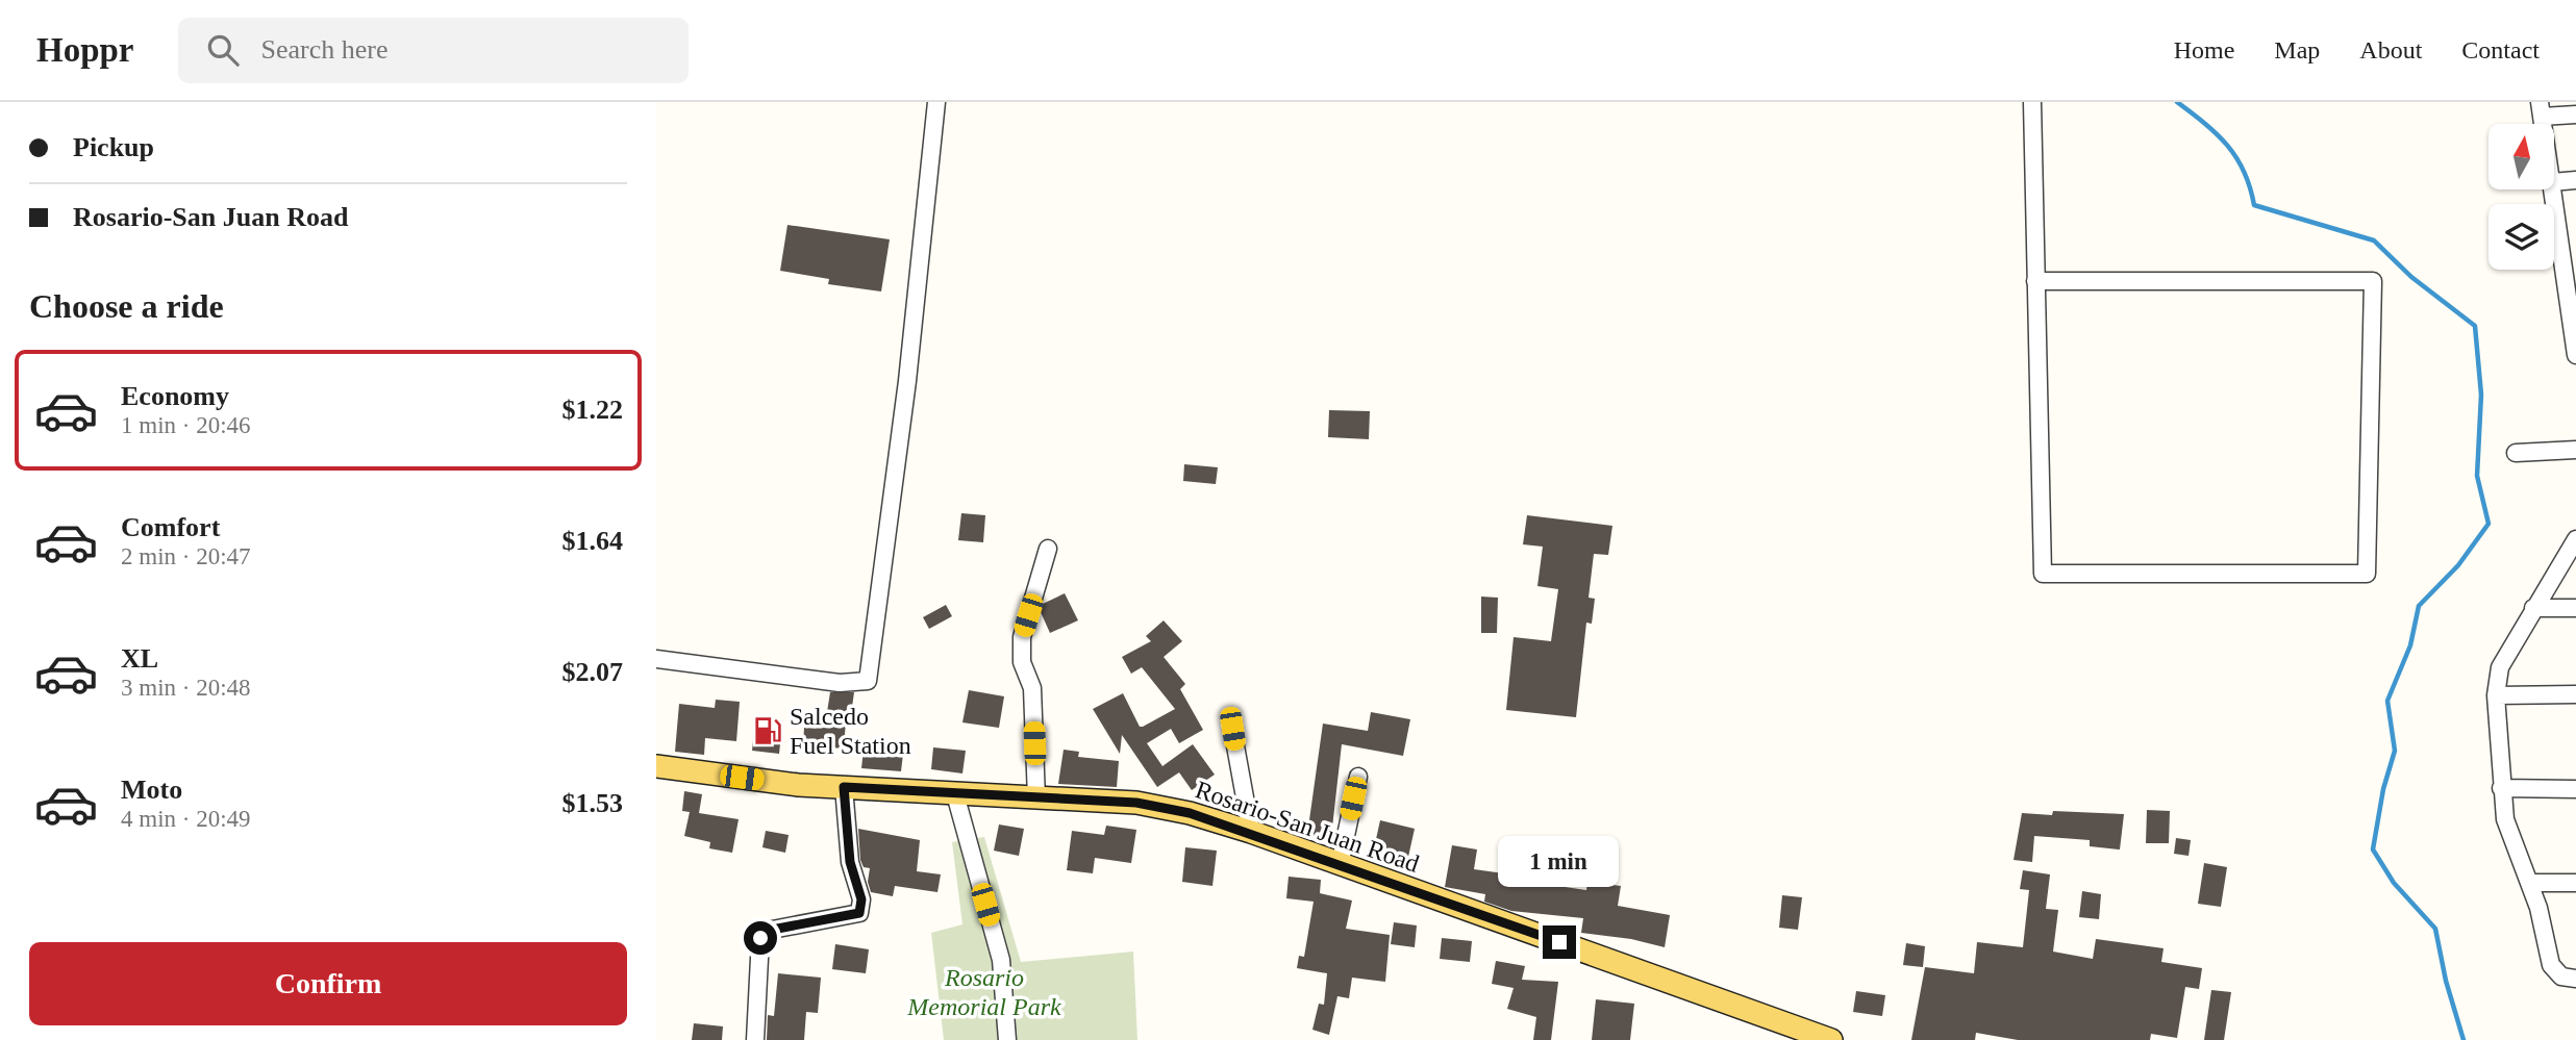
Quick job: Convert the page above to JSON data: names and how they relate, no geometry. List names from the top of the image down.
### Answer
{
  "streets": {
    "main road": ["Rosario-San Juan Road"]
  },
  "parks": ["Rosario Memorial Park"],
  "places": {
    "fuel station": ["Salcedo Fuel Station"]
  },
  "north": "top",
  "page": {
    "header": "Hoppr",
    "search": "Search here",
    "nav": [
      "Home",
      "Map",
      "About",
      "Contact"
    ],
    "banner": ["Pickup", "Rosario-San Juan Road"],
    "heading": "Choose a ride",
    "list": [
      {
        "name": "Economy",
        "note": "1 min · 20:46",
        "value": "$1.22"
      },
      {
        "name": "Comfort",
        "note": "2 min · 20:47",
        "value": "$1.64"
      },
      {
        "name": "XL",
        "note": "3 min · 20:48",
        "value": "$2.07"
      },
      {
        "name": "Moto",
        "note": "4 min · 20:49",
        "value": "$1.53"
      }
    ],
    "bubble": "1 min",
    "buttons": "Confirm"
  }
}
